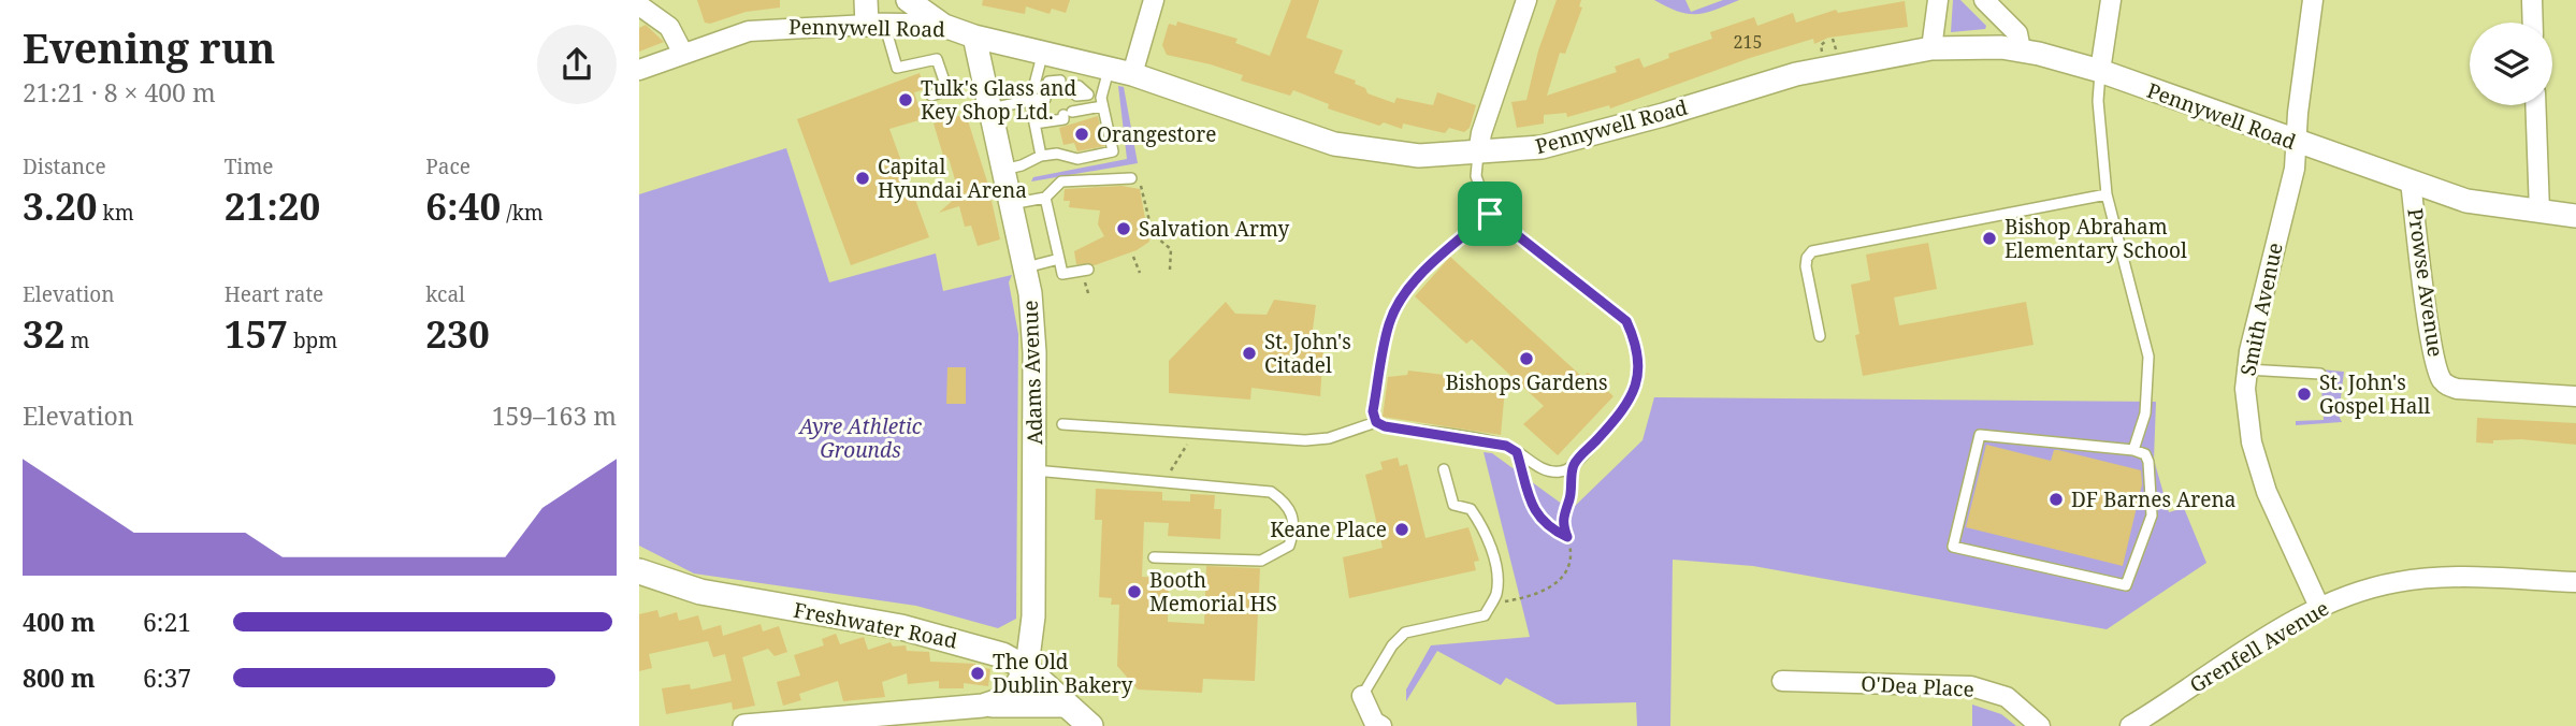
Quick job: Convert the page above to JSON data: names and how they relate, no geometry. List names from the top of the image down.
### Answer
{
  "streets": {
    "main road": ["Freshwater Road"],
    "street": [
      "Pennywell Road",
      "Prowse Avenue",
      "Smith Avenue",
      "Adams Avenue",
      "Grenfell Avenue",
      "O'Dea Place"
    ]
  },
  "crossings": [
    ["Pennywell Road", "Prowse Avenue"],
    ["Pennywell Road", "Smith Avenue"],
    ["Pennywell Road", "Adams Avenue"],
    ["Smith Avenue", "Grenfell Avenue"],
    ["Adams Avenue", "Freshwater Road"]
  ],
  "parks": ["Ayre Athletic Grounds"],
  "places": [
    "Tulk's Glass and Key Shop Ltd.",
    "Orangestore",
    "Capital Hyundai Arena",
    "Salvation Army",
    "Bishop Abraham Elementary School",
    "St. John's Citadel",
    "Bishops Gardens",
    "St. John's Gospel Hall",
    "DF Barnes Arena",
    "Keane Place",
    "Booth Memorial HS",
    "The Old Dublin Bakery"
  ],
  "house_numbers": ["215"],
  "page": {
    "heading": ["Evening run", "21:21 · 8 × 400 m"],
    "stats": [
      ["Distance", "3.20 km"],
      ["Time", "21:20"],
      ["Pace", "6:40 /km"],
      ["Elevation", "32 m"],
      ["Heart rate", "157 bpm"],
      ["kcal", "230"]
    ],
    "chart": ["Elevation", "159–163 m"],
    "list": [
      {
        "name": "400 m",
        "note": "6:21"
      },
      {
        "name": "800 m",
        "note": "6:37"
      }
    ]
  }
}
